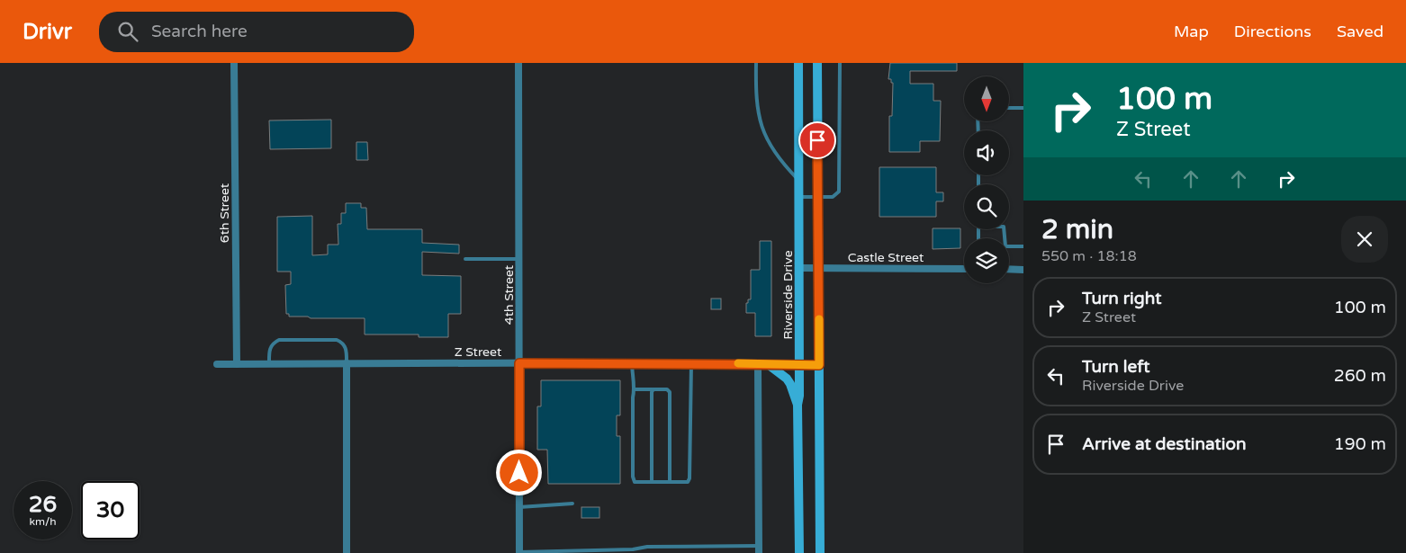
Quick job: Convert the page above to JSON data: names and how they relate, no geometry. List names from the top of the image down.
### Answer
{
  "streets": {
    "street": [
      "6th Street",
      "Castle Street",
      "4th Street",
      "Riverside Drive",
      "Z Street"
    ]
  },
  "crossings": [
    ["6th Street", "Z Street"],
    ["Castle Street", "Riverside Drive"],
    ["4th Street", "Z Street"],
    ["Riverside Drive", "Z Street"]
  ],
  "north": "bottom",
  "page": {
    "header": "Drivr",
    "search": "Search here",
    "nav": ["Map", "Directions", "Saved"],
    "turn": ["100 m", "Z Street"],
    "heading": ["2 min", "550 m · 18:18"],
    "list": [
      {
        "name": "Turn right",
        "note": "Z Street",
        "value": "100 m"
      },
      {
        "name": "Turn left",
        "note": "Riverside Drive",
        "value": "260 m"
      },
      {
        "name": "Arrive at destination",
        "value": "190 m"
      }
    ],
    "speed": "26 km/h",
    "limit": "30"
  }
}
